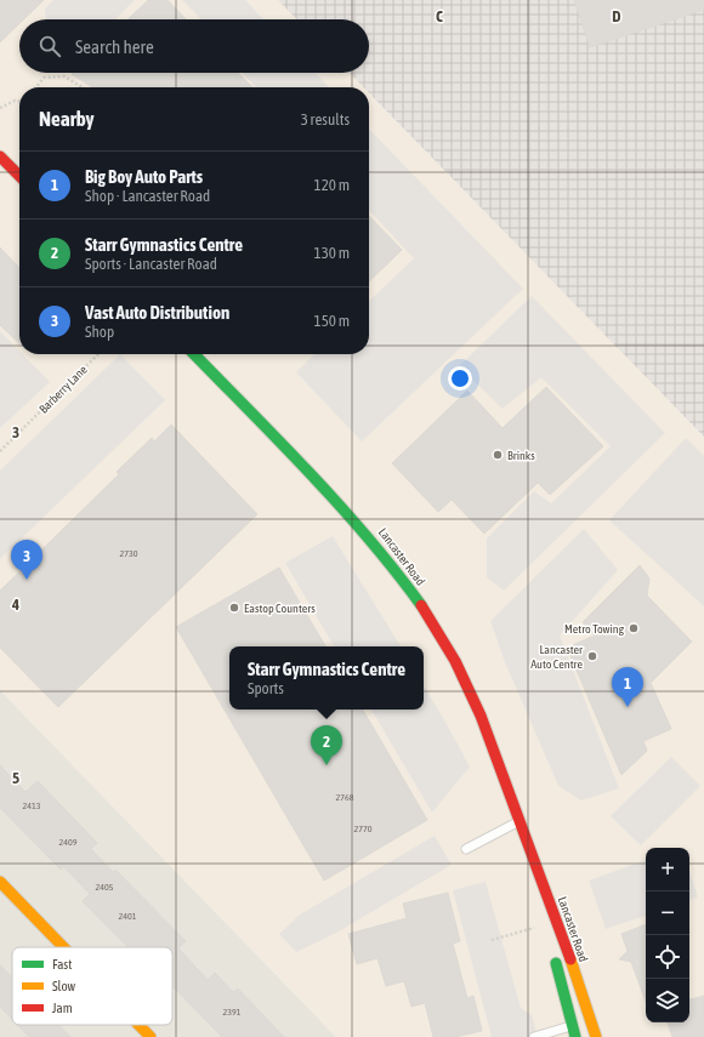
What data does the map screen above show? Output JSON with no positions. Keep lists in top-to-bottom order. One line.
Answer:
{"streets":{"street":["Lancaster Road"],"path":["Barberry Lane"]},"places":["Brinks","Eastop Counters","Metro Towing","Lancaster Auto Centre"],"house_numbers":["2730","2768","2413","2770","2409","2405","2401","2391"],"legend":["Fast","Slow","Jam"],"page":{"search":"Search here","heading":["Nearby","3 results"],"list":[{"mark":"1","name":"Big Boy Auto Parts","note":"Shop · Lancaster Road","value":"120 m"},{"mark":"2","name":"Starr Gymnastics Centre","note":"Sports · Lancaster Road","value":"130 m"},{"mark":"3","name":"Vast Auto Distribution","note":"Shop","value":"150 m"}],"pins":["3","1","2"],"popup":["Starr Gymnastics Centre","Sports"],"map_buttons":["+","−"]},"grid":{"columns":["C","D"],"rows":["3","4","5"]}}
